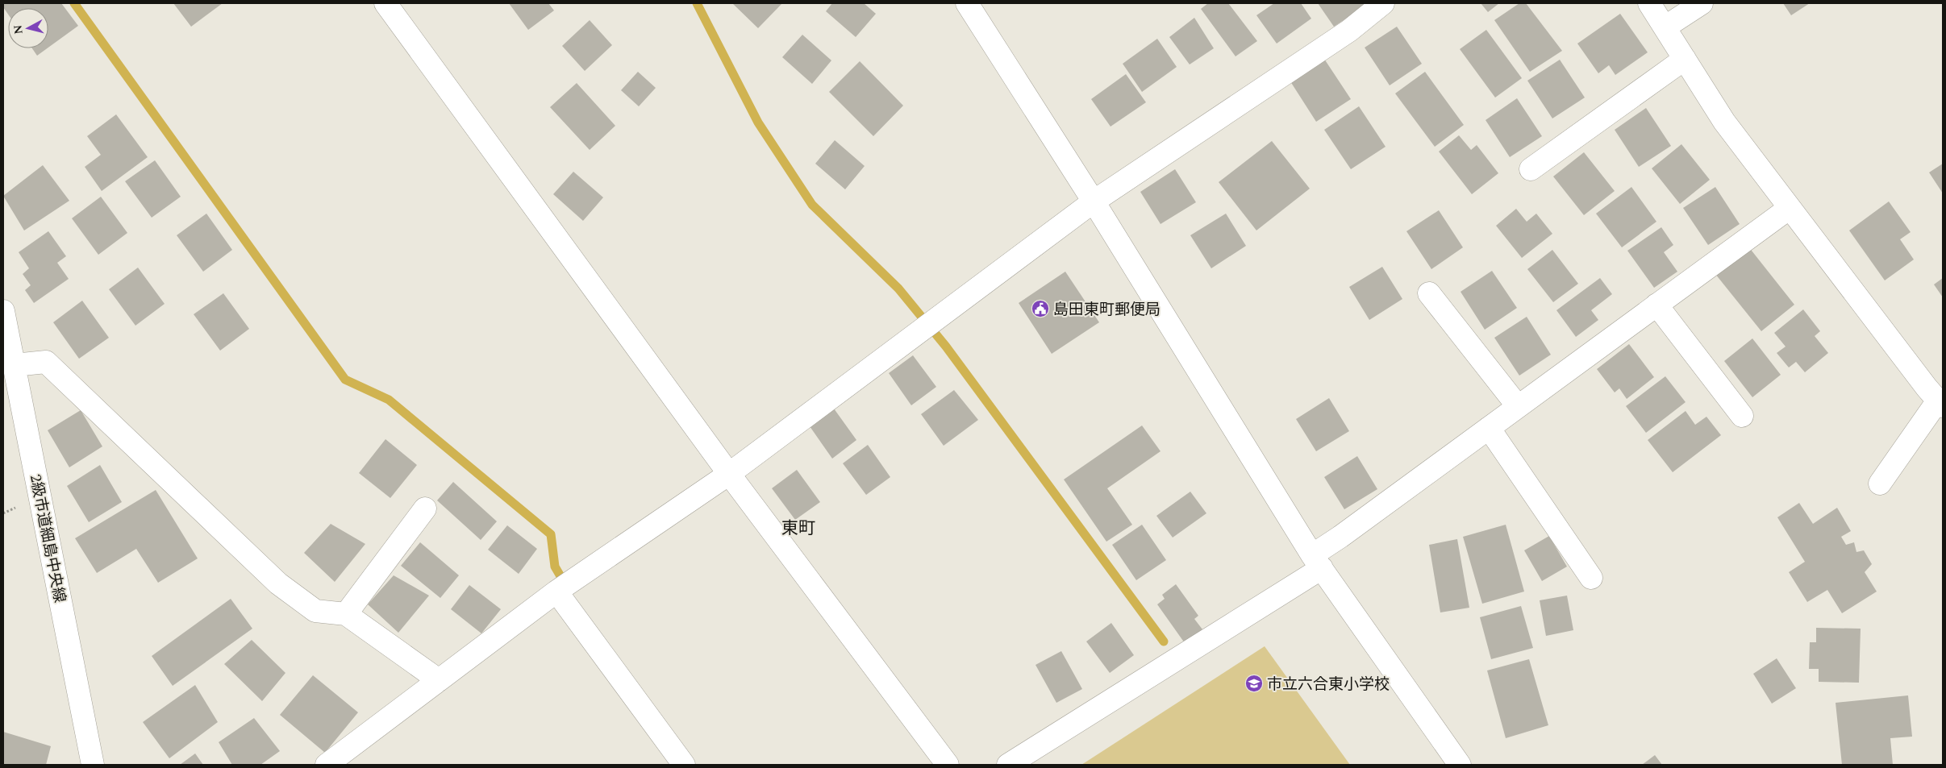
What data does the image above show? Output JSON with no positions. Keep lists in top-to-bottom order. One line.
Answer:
{"streets":{"street":["2級市道細島中央線"]},"districts":["東町"],"places":{"public building":["島田東町郵便局"],"school or university":["市立六合東小学校"]},"north":"left"}
